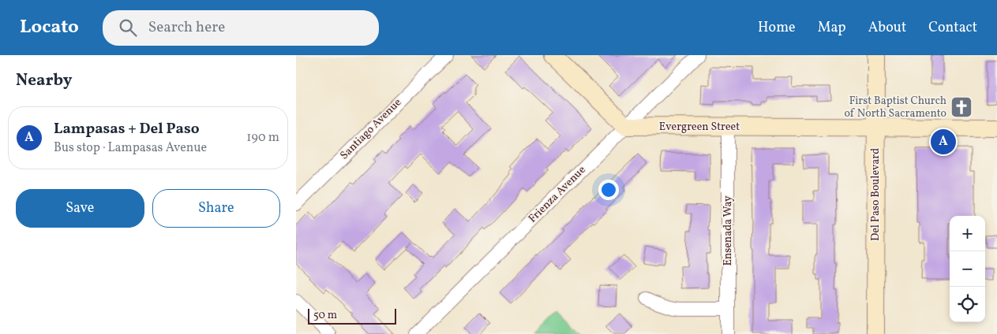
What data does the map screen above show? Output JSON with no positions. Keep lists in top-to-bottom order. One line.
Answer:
{"streets":{"main road":["Evergreen Street","Del Paso Boulevard"],"street":["Santiago Avenue","Frienza Avenue","Ensenada Way"]},"crossings":[["Evergreen Street","Frienza Avenue"],["Evergreen Street","Del Paso Boulevard"],["Evergreen Street","Ensenada Way"]],"places":{"church":["First Baptist Church of North Sacramento"]},"scale_bar":"50 m","page":{"header":"Locato","search":"Search here","nav":["Home","Map","About","Contact"],"heading":"Nearby","list":[{"mark":"A","name":"Lampasas + Del Paso","note":"Bus stop · Lampasas Avenue","value":"190 m"}],"pins":"A","buttons":["Save","Share"],"map_buttons":["+","−"],"scale":"50 m"}}
